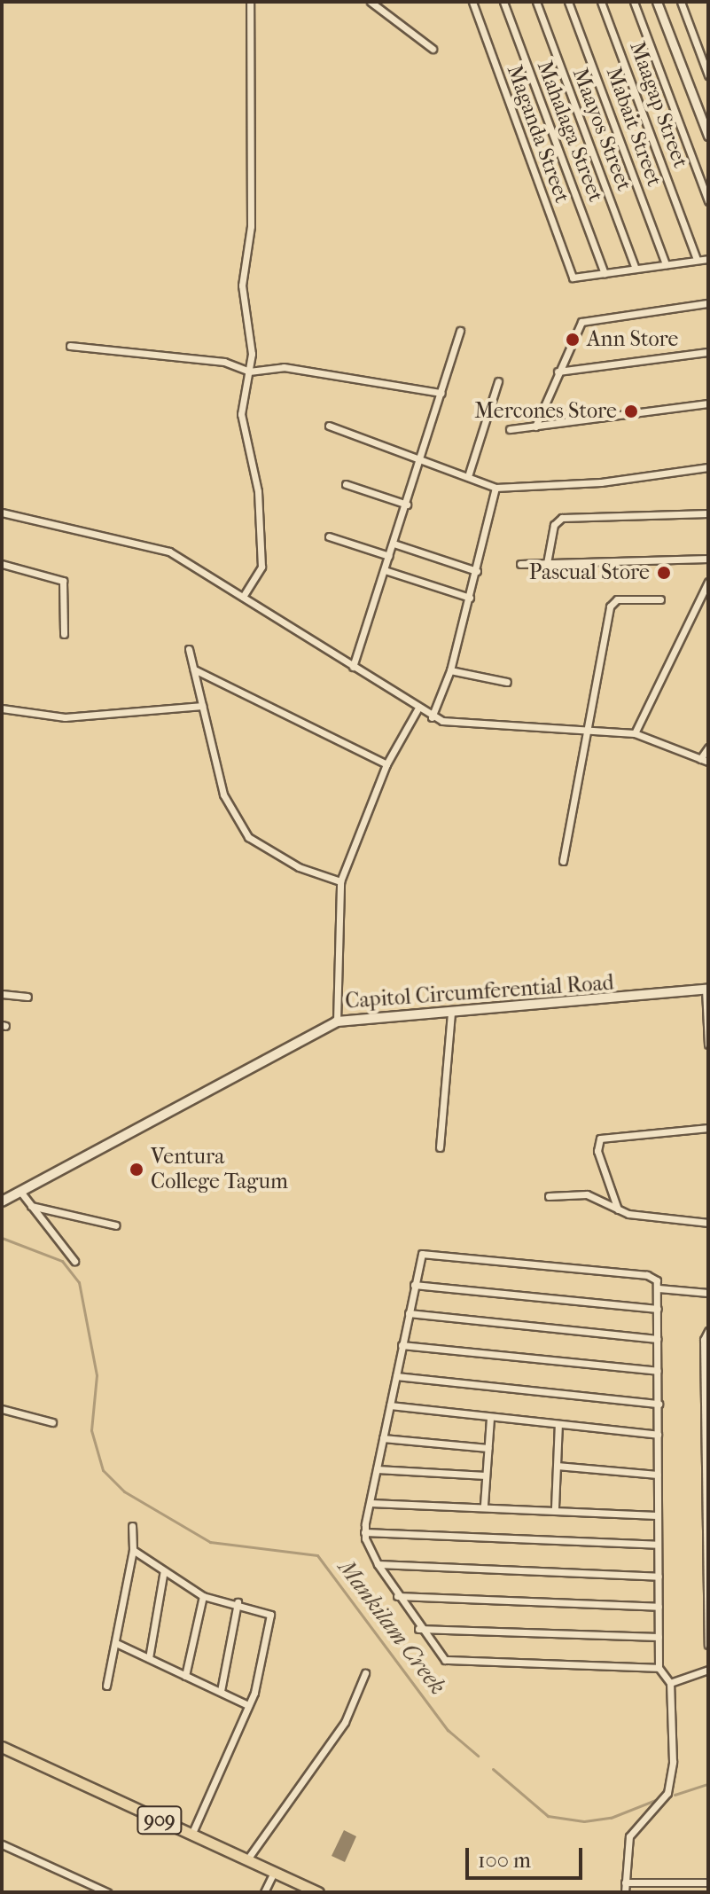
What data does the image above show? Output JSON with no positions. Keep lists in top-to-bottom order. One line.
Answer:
{"streets":{"highway":["909"],"main road":["Capitol Circumferential Road"],"street":["Maagap Street","Mabait Street","Maayos Street","Mahalaga Street","Maganda Street"]},"crossings":[["Mahalaga Street","Maganda Street"]],"water":["Mankilam Creek"],"places":["Ann Store","Mercones Store","Pascual Store","Ventura College Tagum"],"scale_bar":"100 m"}
